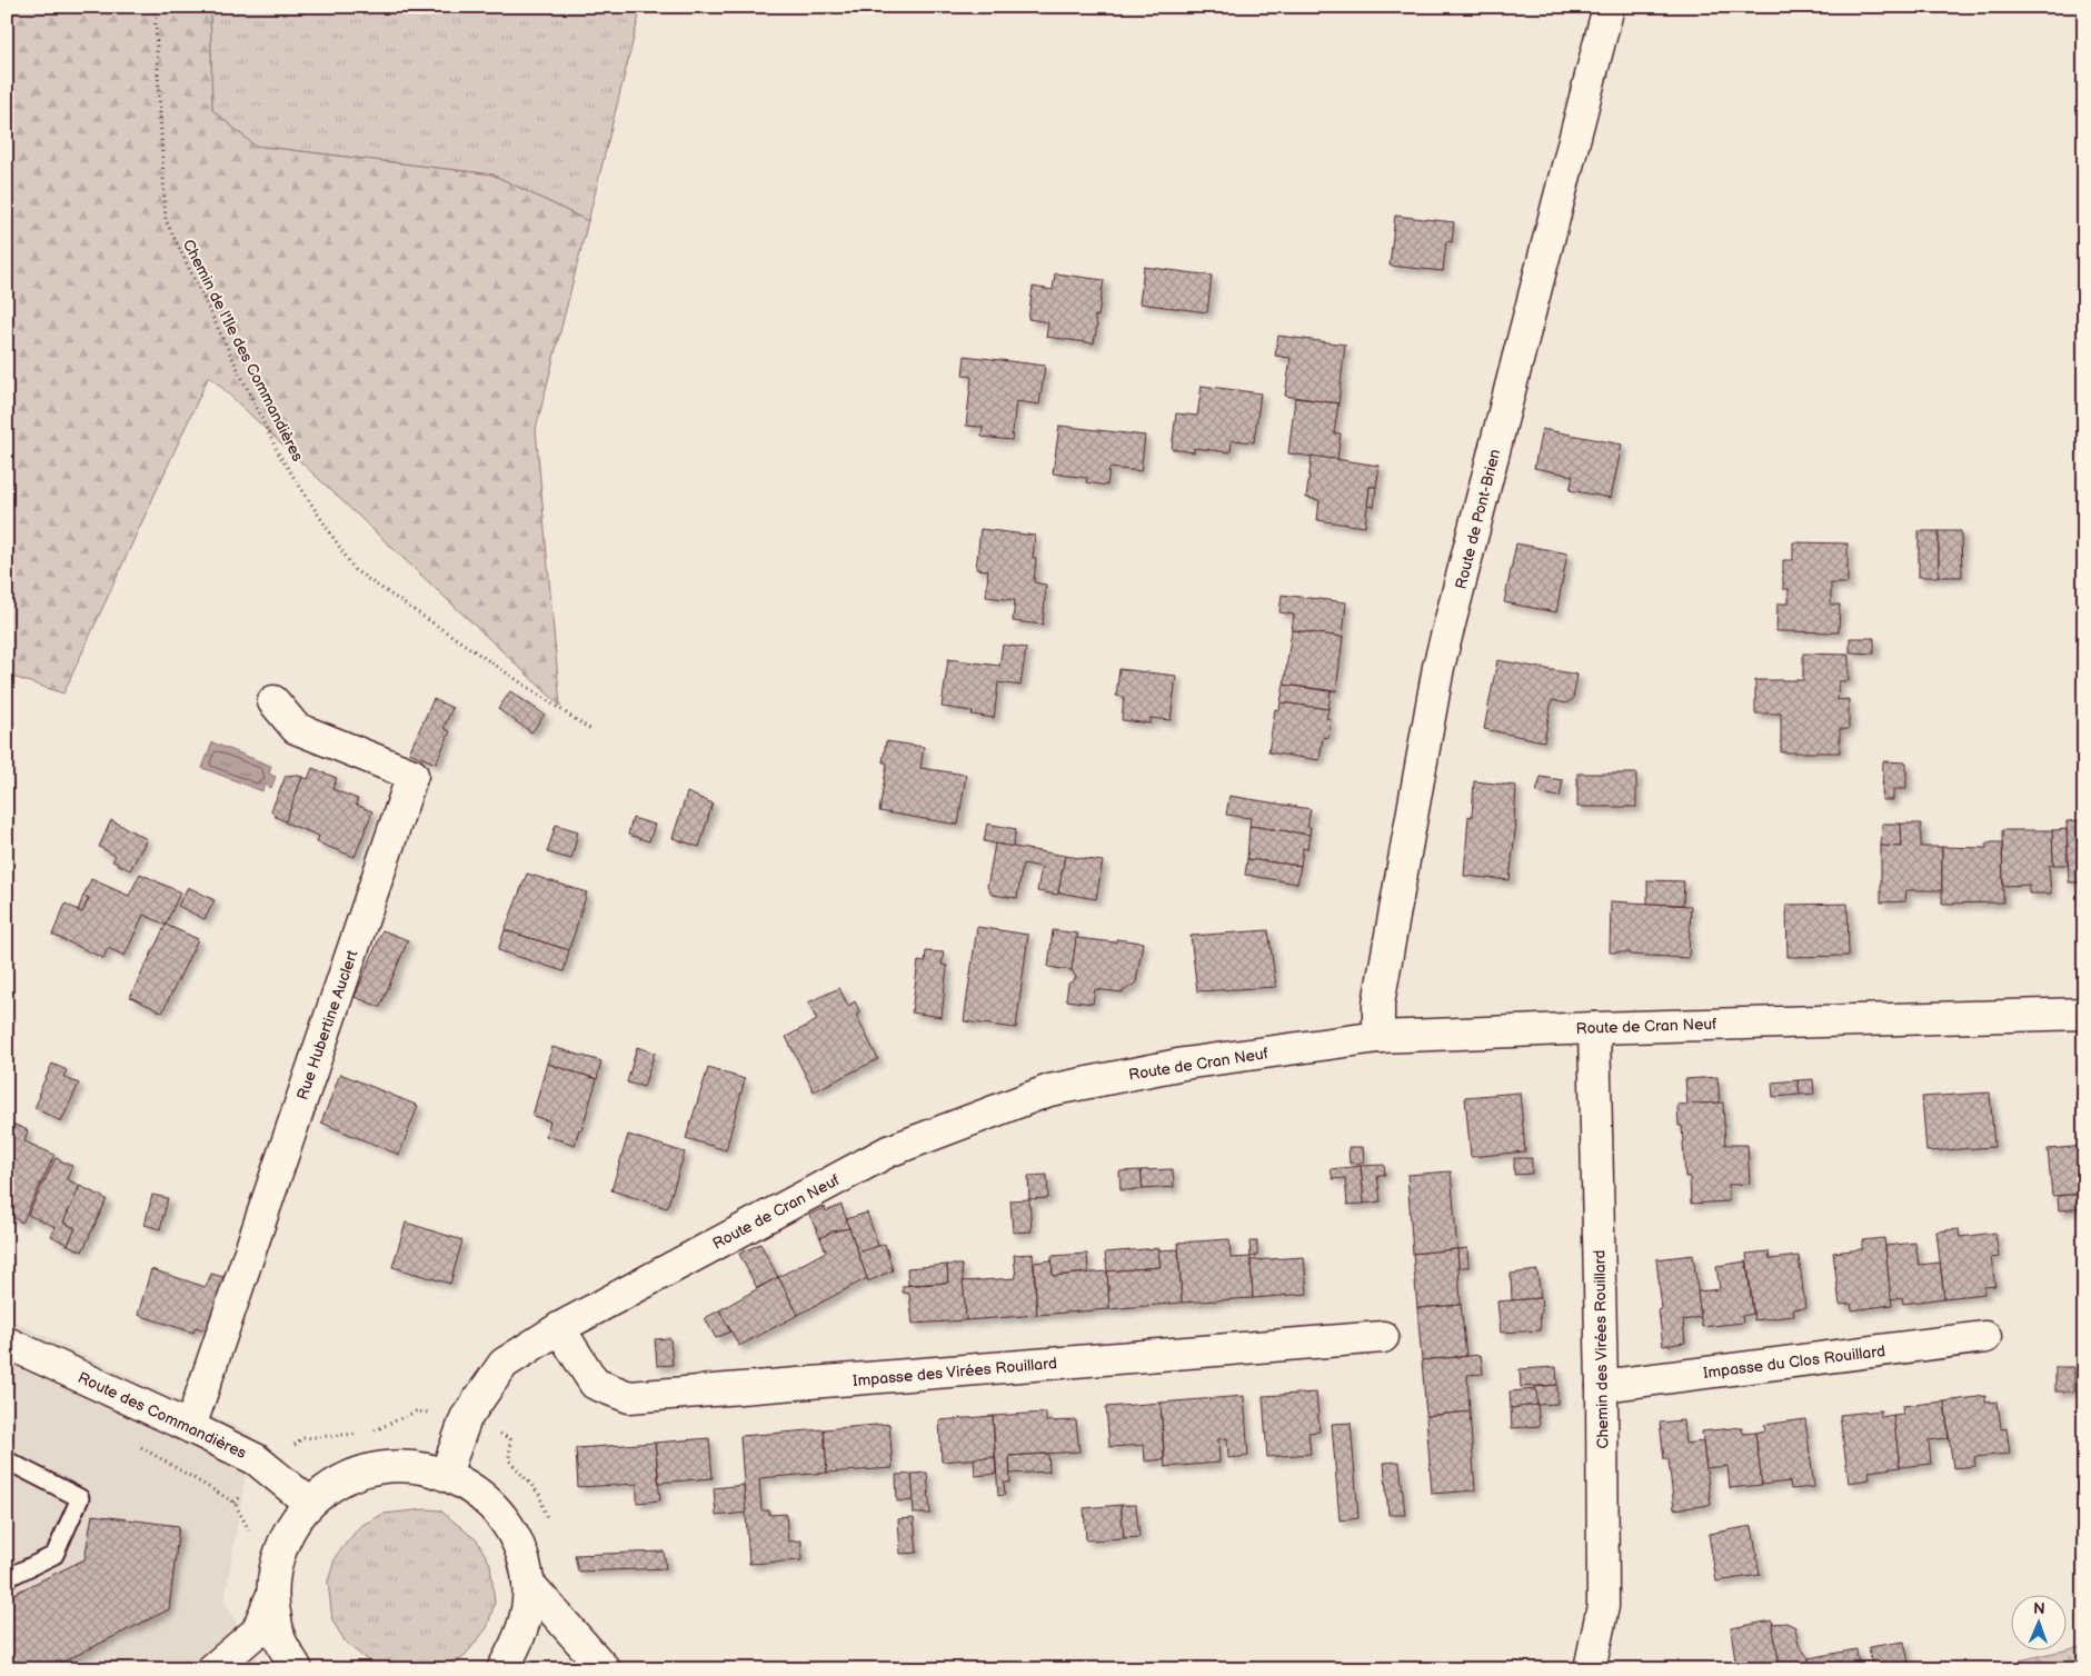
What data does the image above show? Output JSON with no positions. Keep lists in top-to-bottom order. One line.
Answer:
{"streets":{"street":["Route de Pont-Brien","Rue Hubertine Auclert","Route de Cran Neuf","Chemin des Virées Rouillard","Impasse du Clos Rouillard","Impasse des Virées Rouillard","Route des Commandières"],"path":["Chemin de l'Ile des Commandières"]},"crossings":[["Route de Pont-Brien","Route de Cran Neuf"],["Rue Hubertine Auclert","Route des Commandières"],["Route de Cran Neuf","Chemin des Virées Rouillard"],["Route de Cran Neuf","Impasse des Virées Rouillard"],["Chemin des Virées Rouillard","Impasse du Clos Rouillard"]],"north":"top"}
